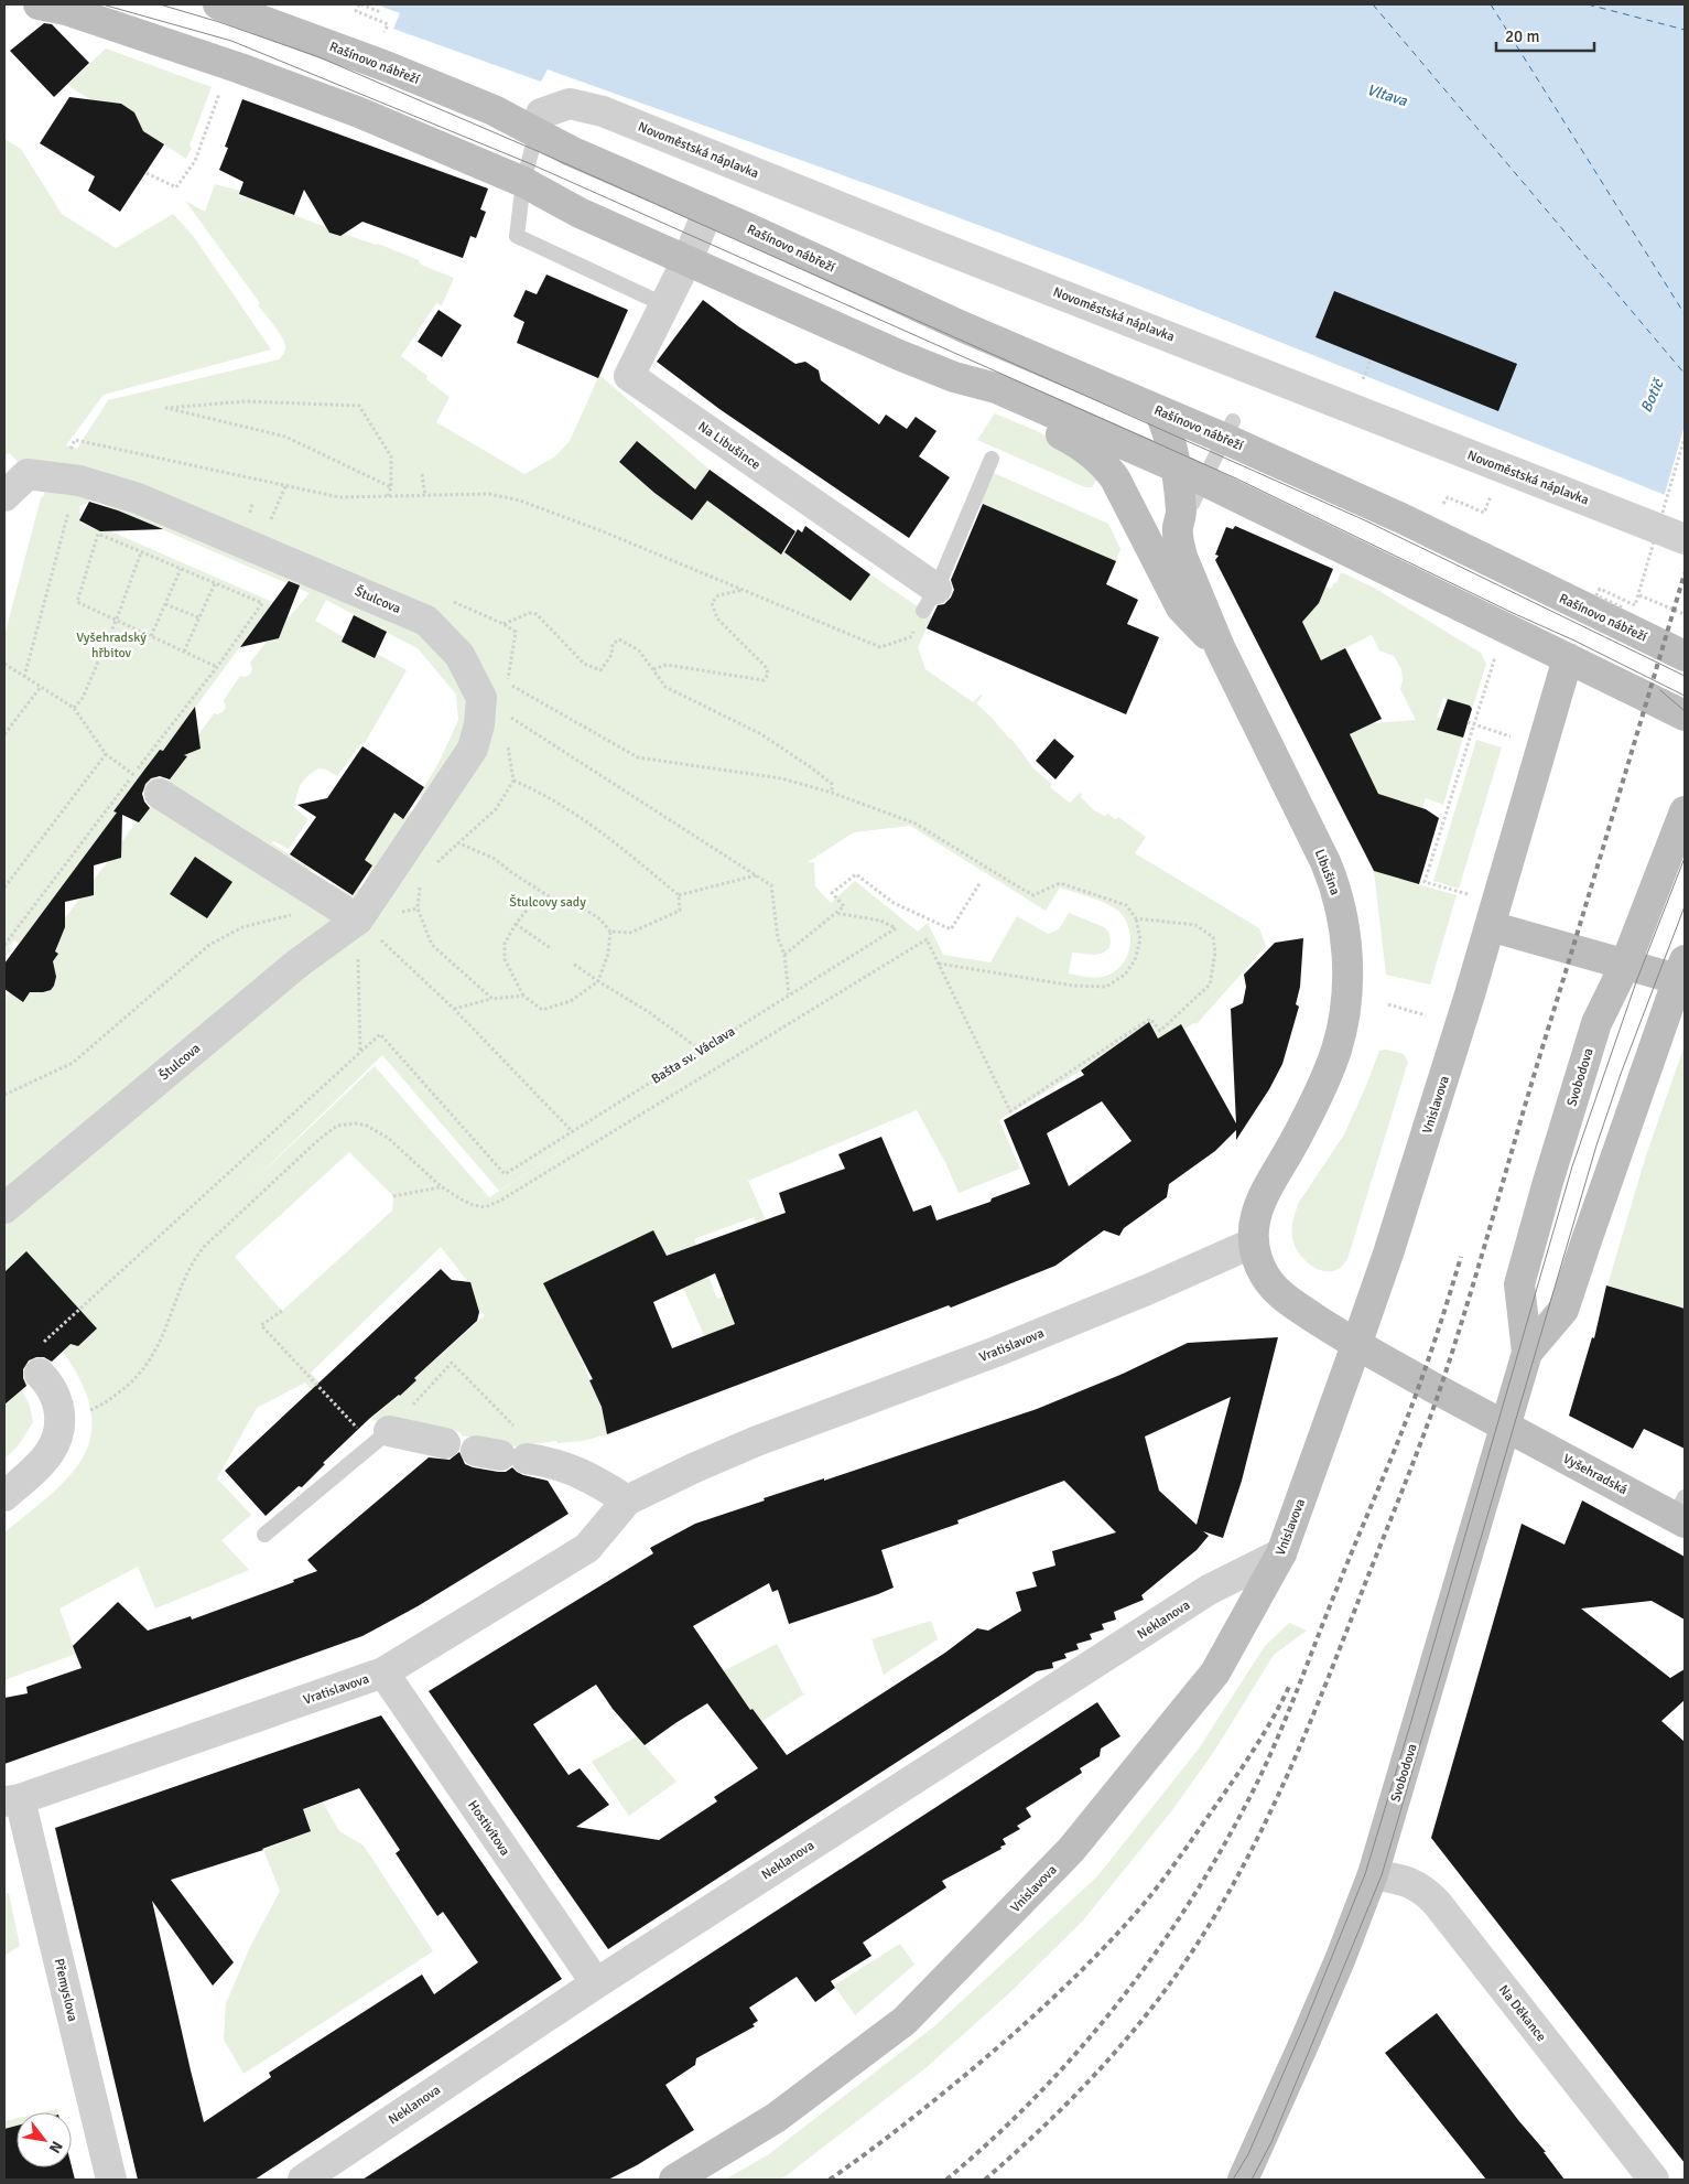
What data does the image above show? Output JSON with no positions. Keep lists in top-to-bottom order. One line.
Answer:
{"streets":{"main road":["Rašínovo nábřeží","Libušina","Svobodova","Vnislavova","Vyšehradská"],"street":["Novoměstská náplavka","Na Libušince","Štulcova","Vratislavova","Neklanova","Hostivítova","Přemyslova","Na Děkance"],"path":["Bašta sv. Václava"]},"crossings":[["Rašínovo nábřeží","Novoměstská náplavka"],["Rašínovo nábřeží","Libušina"],["Libušina","Vratislavova"],["Svobodova","Vyšehradská"],["Svobodova","Na Děkance"],["Vnislavova","Vyšehradská"],["Vnislavova","Neklanova"],["Vratislavova","Hostivítova"],["Vratislavova","Přemyslova"],["Neklanova","Hostivítova"]],"water":["Vltava","Botič"],"parks":["Vyšehradský hřbitov","Štulcovy sady"],"scale_bar":"20 m","north":"bottom right"}
